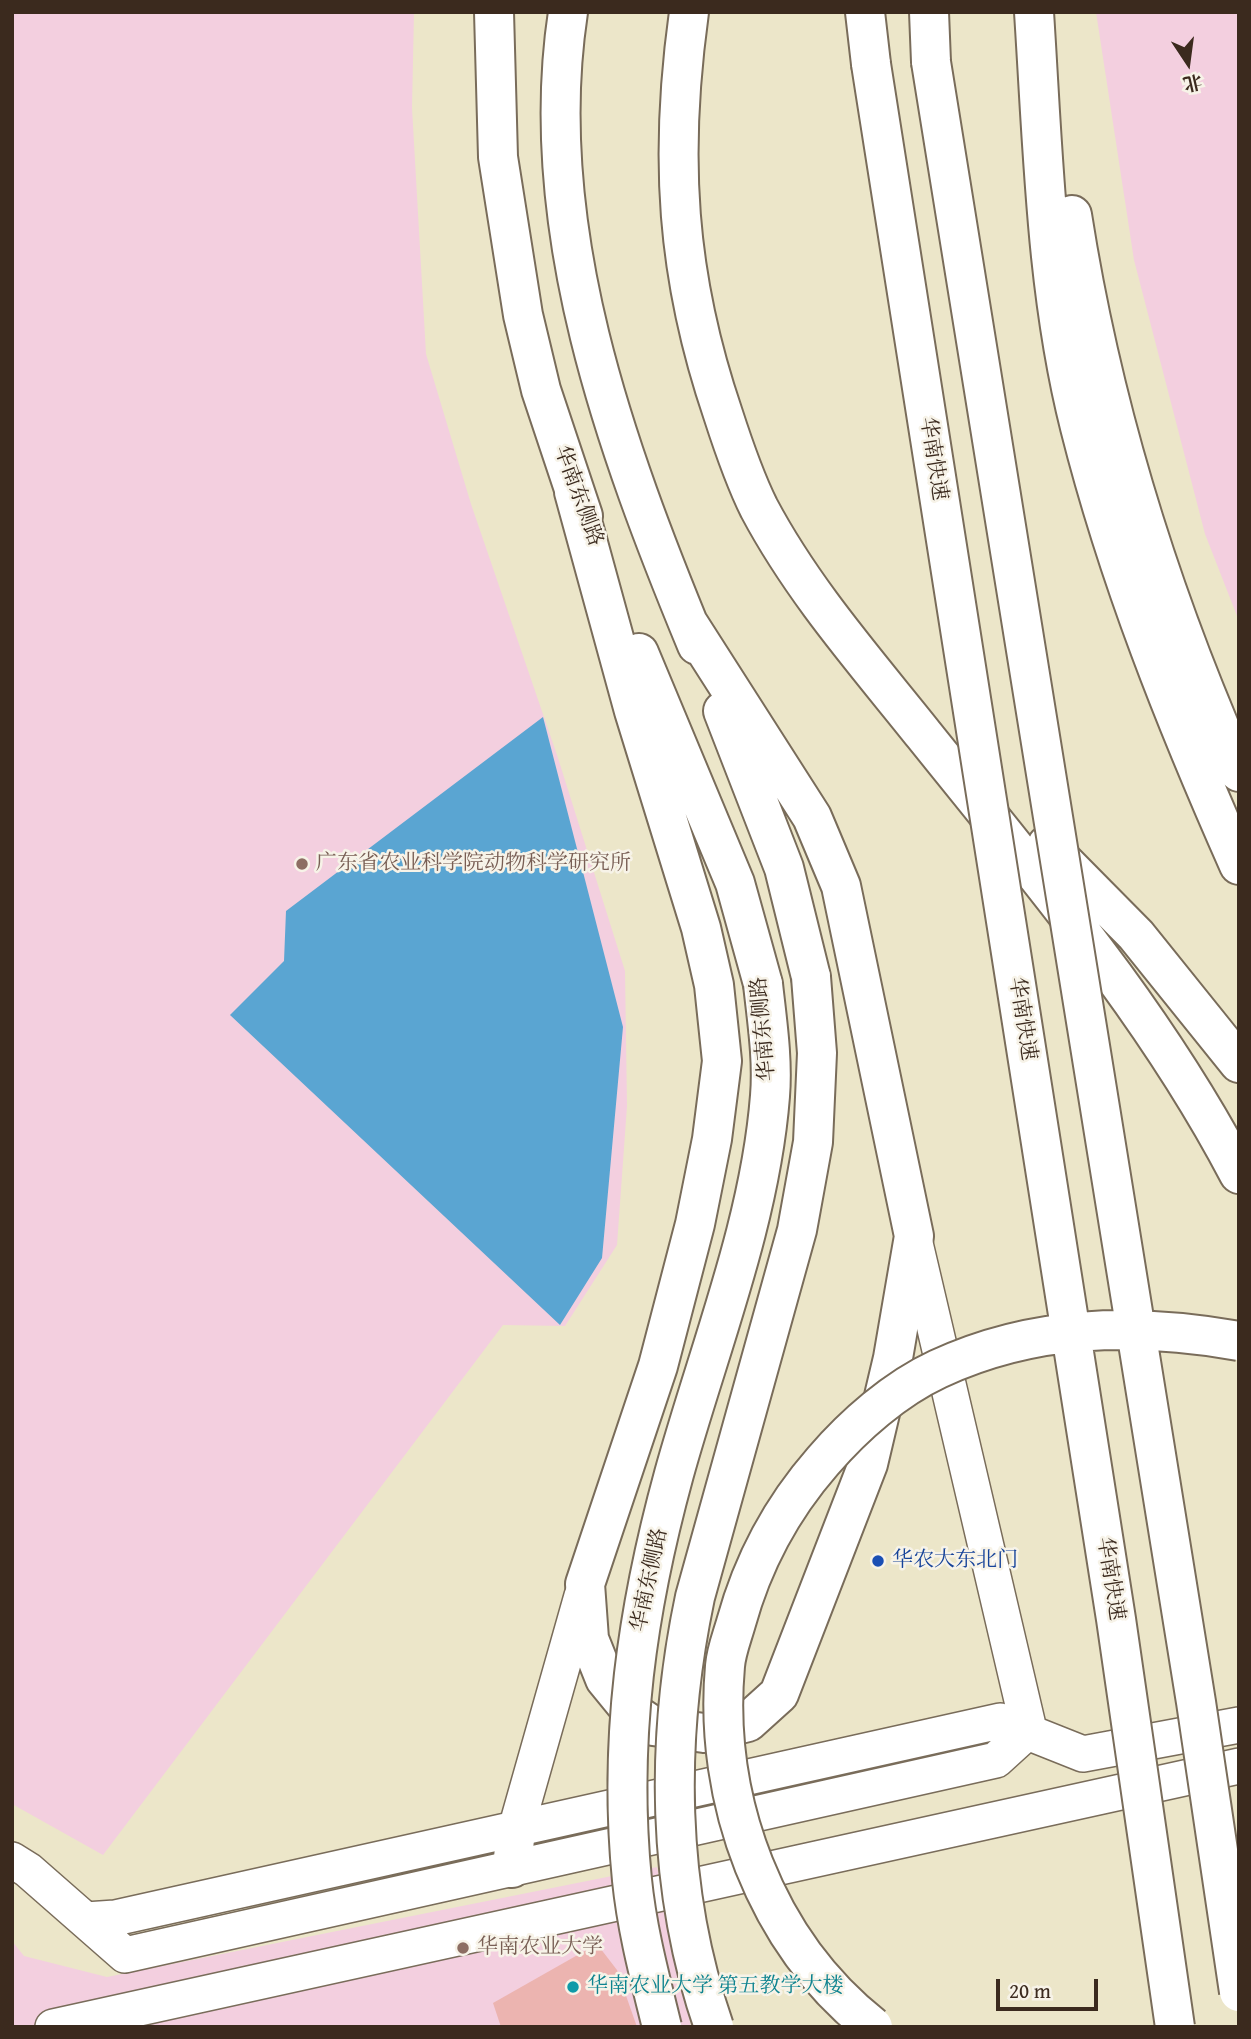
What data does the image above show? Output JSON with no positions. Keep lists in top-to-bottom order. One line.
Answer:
{"streets":{"main road":["华南快速","华南东侧路"]},"places":["广东省农业科学院动物科学研究所","华农大东北门","华南农业大学","华南农业大学 第五教学大楼"],"scale_bar":"20 m","north":"bottom"}
